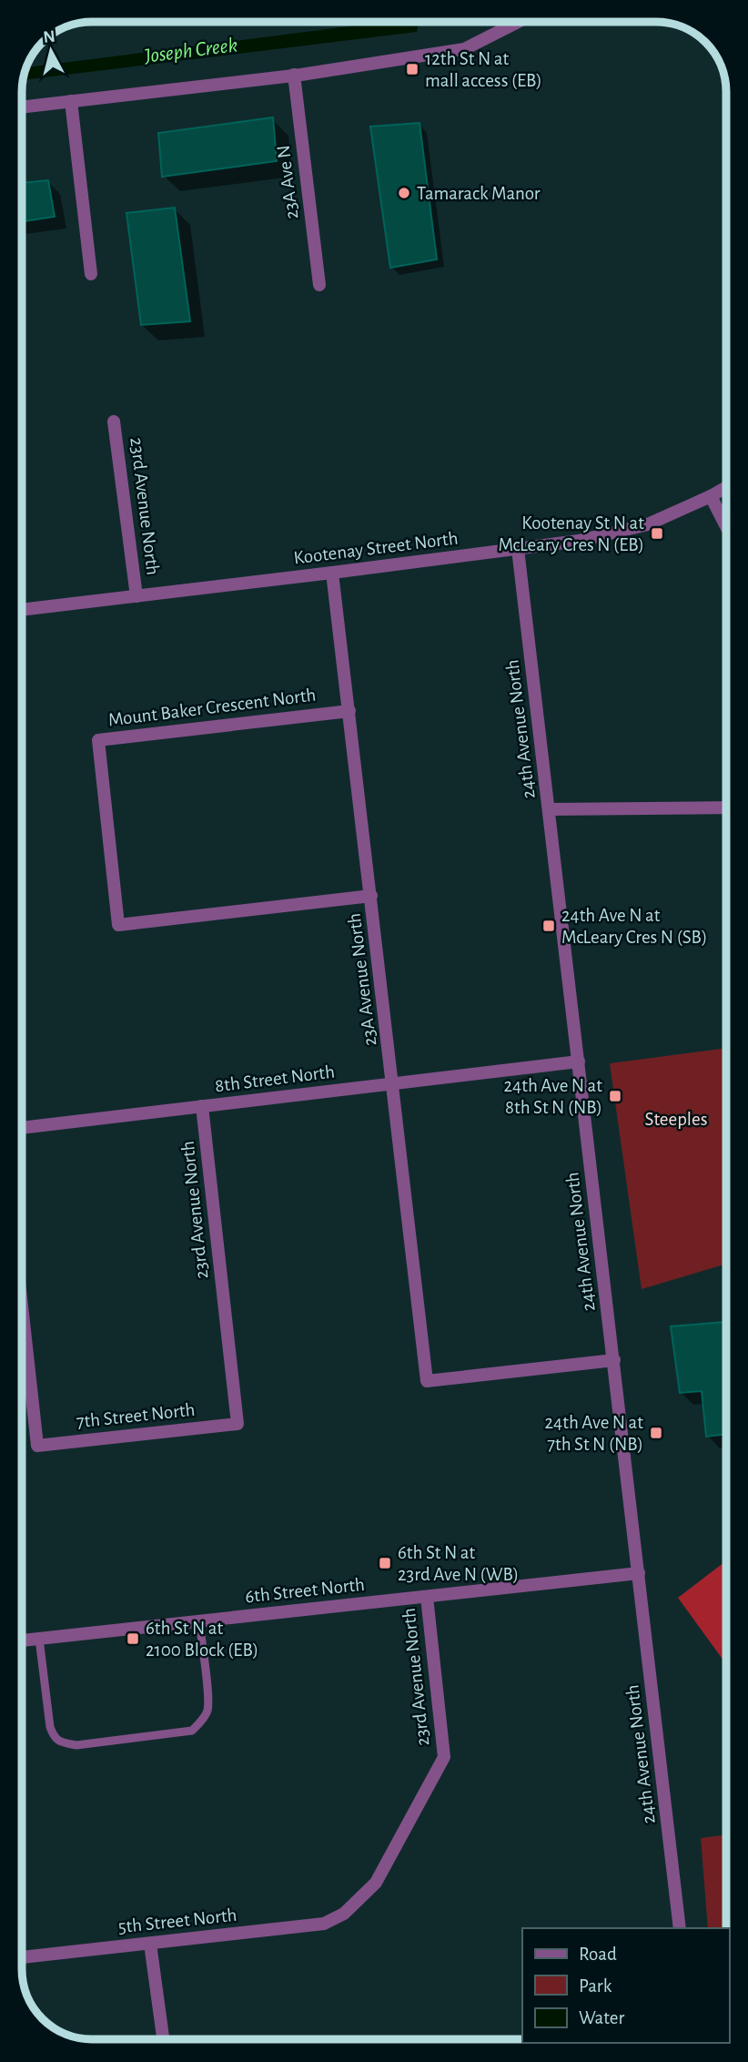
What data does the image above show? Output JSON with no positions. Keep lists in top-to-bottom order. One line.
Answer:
{"streets":{"street":["23A Ave N","23rd Avenue North","Kootenay Street North","Mount Baker Crescent North","24th Avenue North","23A Avenue North","8th Street North","7th Street North","6th Street North","5th Street North"]},"crossings":[["23rd Avenue North","Kootenay Street North"],["23rd Avenue North","8th Street North"],["23rd Avenue North","7th Street North"],["23rd Avenue North","6th Street North"],["23rd Avenue North","5th Street North"],["Kootenay Street North","24th Avenue North"],["Kootenay Street North","23A Avenue North"],["Mount Baker Crescent North","23A Avenue North"],["24th Avenue North","23A Avenue North"],["24th Avenue North","8th Street North"],["24th Avenue North","6th Street North"],["23A Avenue North","8th Street North"]],"water":["Joseph Creek"],"parks":["Steeples"],"places":{"transit":["12th St N at mall access (EB)","Kootenay St N at McLeary Cres N (EB)","24th Ave N at McLeary Cres N (SB)","24th Ave N at 8th St N (NB)","24th Ave N at 7th St N (NB)","6th St N at 23rd Ave N (WB)","6th St N at 2100 Block (EB)"],"other":["Tamarack Manor"]},"legend":["Road","Park","Water"],"north":"top"}
